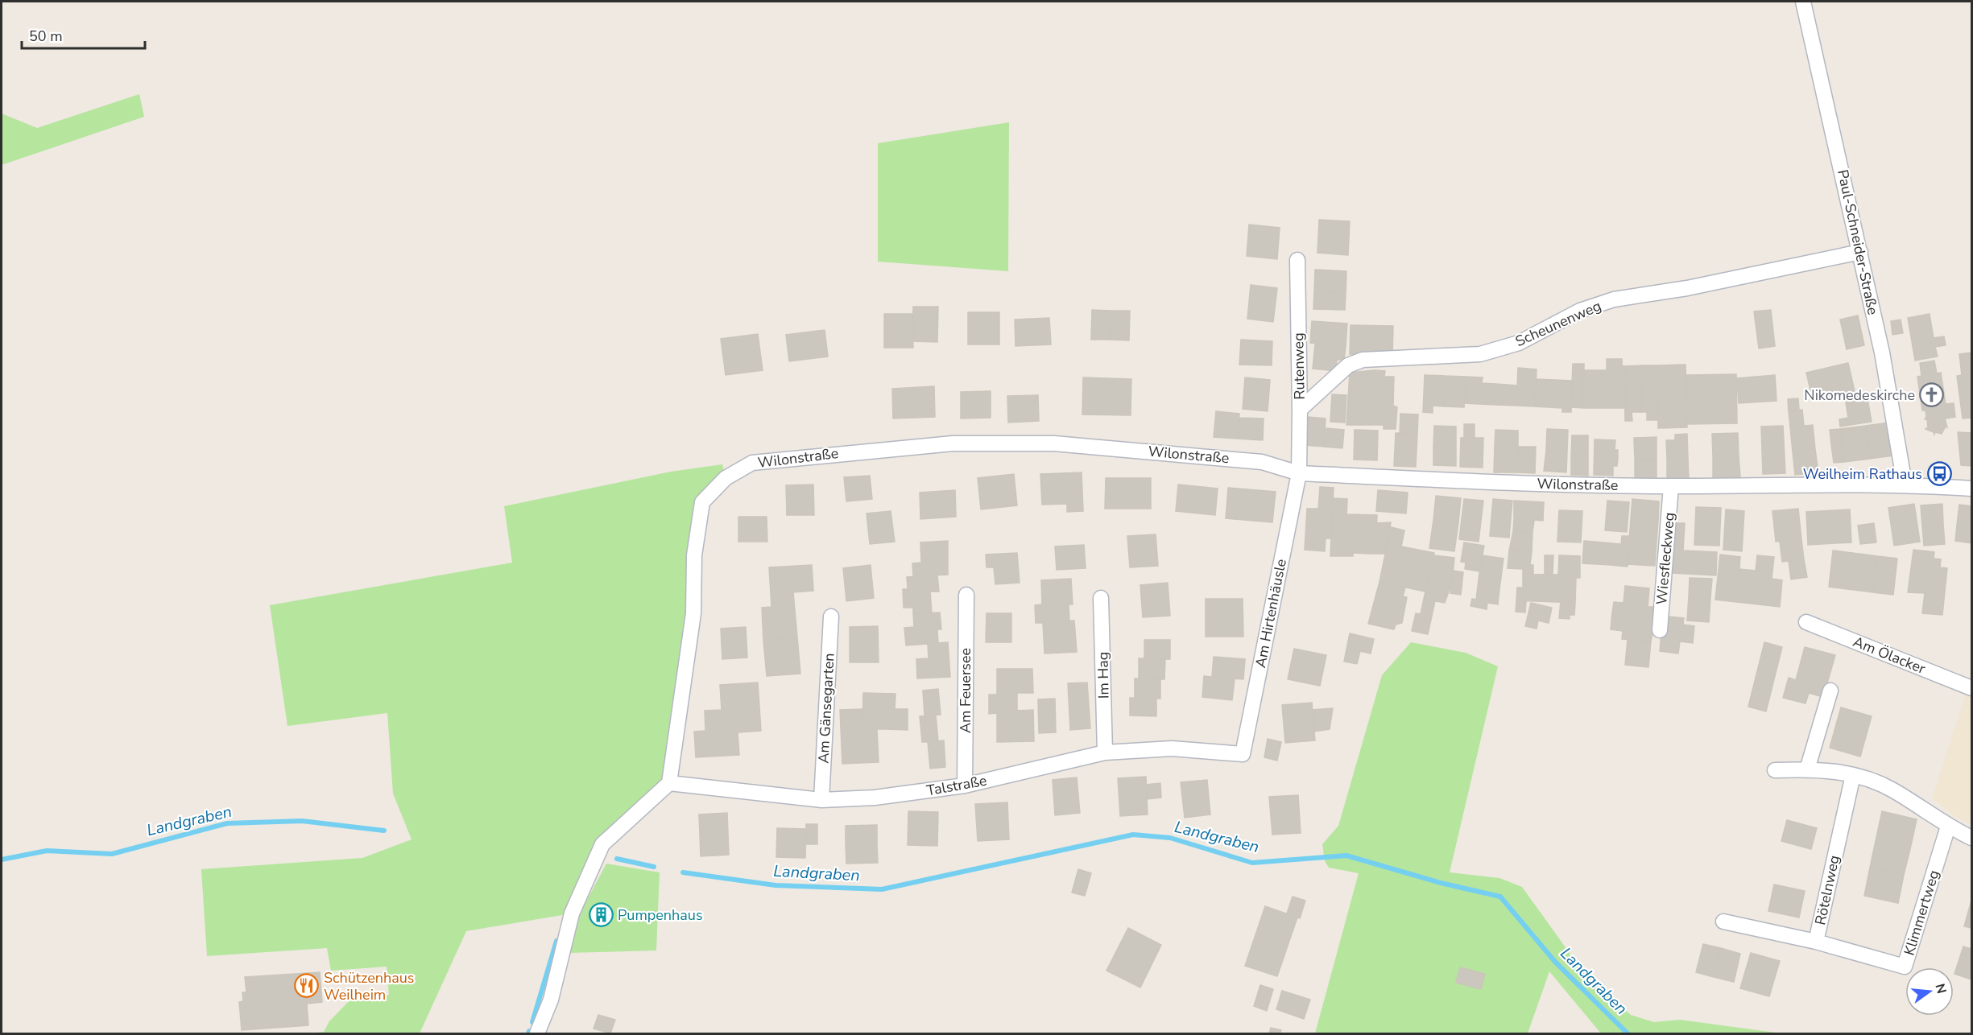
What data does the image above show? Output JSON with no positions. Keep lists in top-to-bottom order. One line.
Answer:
{"streets":{"street":["Paul-Schneider-Straße","Scheunenweg","Rutenweg","Wilonstraße","Wiesfleckweg","Am Hirtenhäusle","Am Ölacker","Im Hag","Am Feuersee","Am Gänsegarten","Talstraße","Rötelnweg","Klimmertweg"]},"crossings":[["Paul-Schneider-Straße","Scheunenweg"],["Paul-Schneider-Straße","Wilonstraße"],["Scheunenweg","Rutenweg"],["Rutenweg","Wilonstraße"],["Rutenweg","Am Hirtenhäusle"],["Wilonstraße","Wiesfleckweg"],["Wilonstraße","Am Hirtenhäusle"],["Wilonstraße","Talstraße"],["Am Hirtenhäusle","Talstraße"],["Im Hag","Talstraße"],["Am Feuersee","Talstraße"],["Am Gänsegarten","Talstraße"],["Rötelnweg","Klimmertweg"]],"water":["Landgraben"],"places":{"church":["Nikomedeskirche"],"bus stop":["Weilheim Rathaus"],"building":["Pumpenhaus"],"restaurant":["Schützenhaus Weilheim"]},"scale_bar":"50 m","north":"right"}
